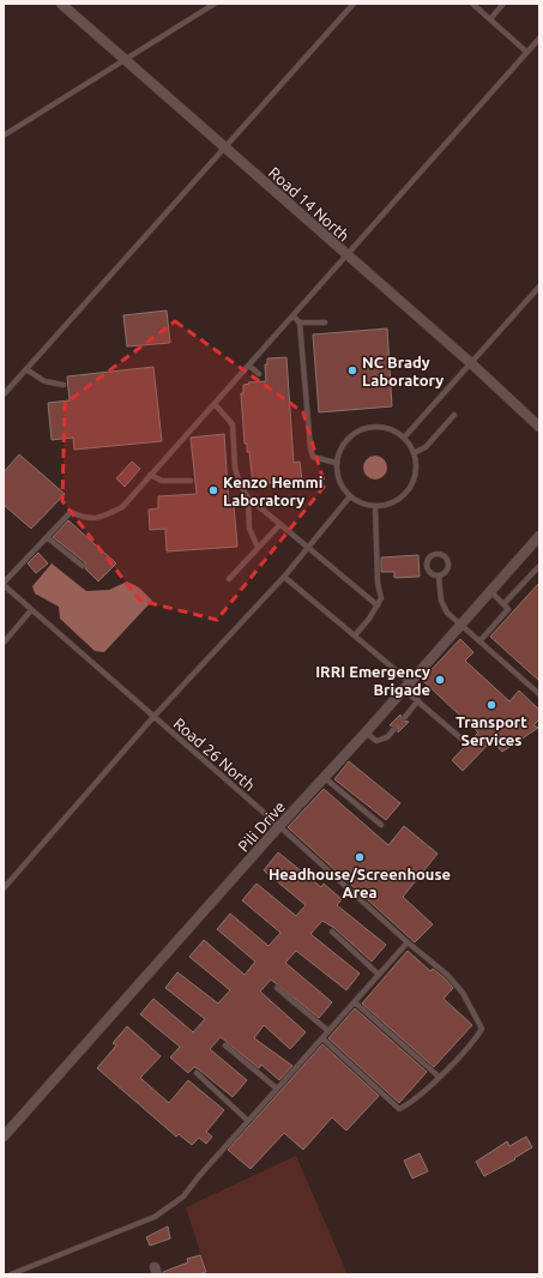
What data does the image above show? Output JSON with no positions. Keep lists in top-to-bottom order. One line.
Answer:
{"streets":{"street":["Road 14 North","Pili Drive"],"lane":["Road 26 North"]},"crossings":[["Road 26 North","Pili Drive"]],"places":["NC Brady Laboratory","Kenzo Hemmi Laboratory","IRRI Emergency Brigade","Transport Services","Headhouse/Screenhouse Area"]}
